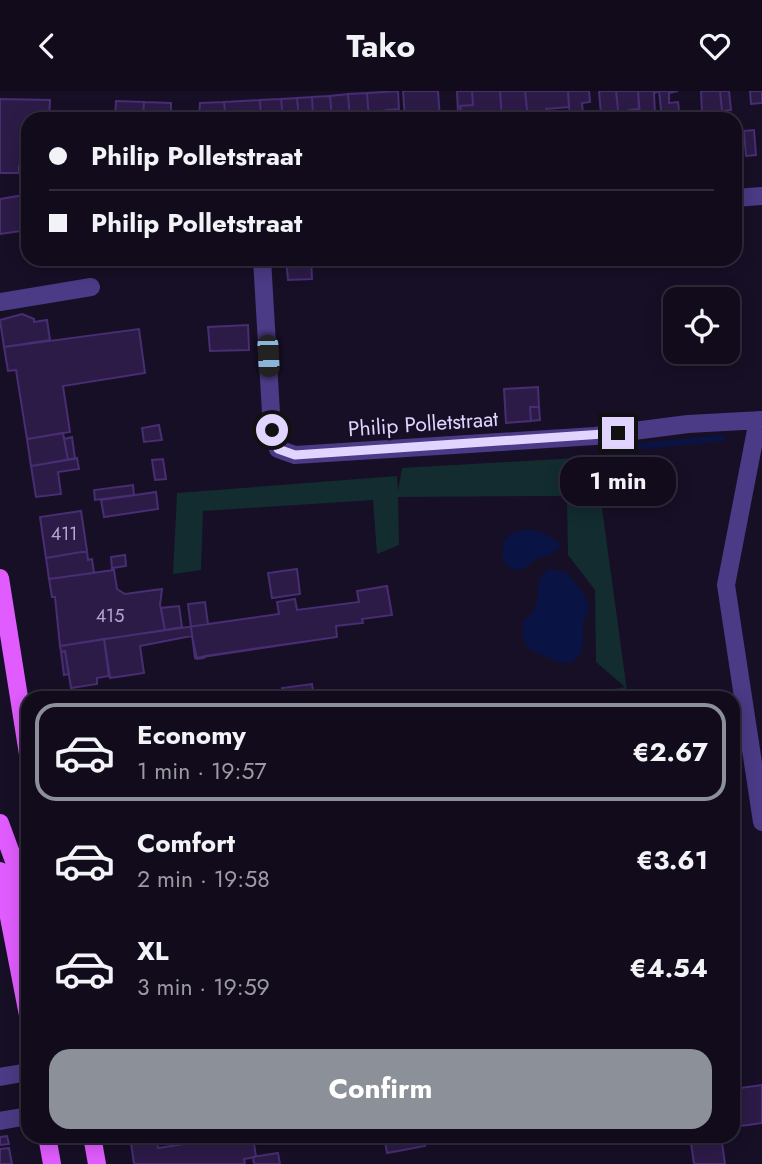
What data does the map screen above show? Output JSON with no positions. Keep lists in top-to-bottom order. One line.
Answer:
{"streets":{"street":["Philip Polletstraat"]},"house_numbers":["411","415"],"page":{"header":"Tako","banner":["Philip Polletstraat","Philip Polletstraat"],"bubble":"1 min","list":[{"name":"Economy","note":"1 min · 19:57","value":"€2.67"},{"name":"Comfort","note":"2 min · 19:58","value":"€3.61"},{"name":"XL","note":"3 min · 19:59","value":"€4.54"}],"buttons":"Confirm"}}
